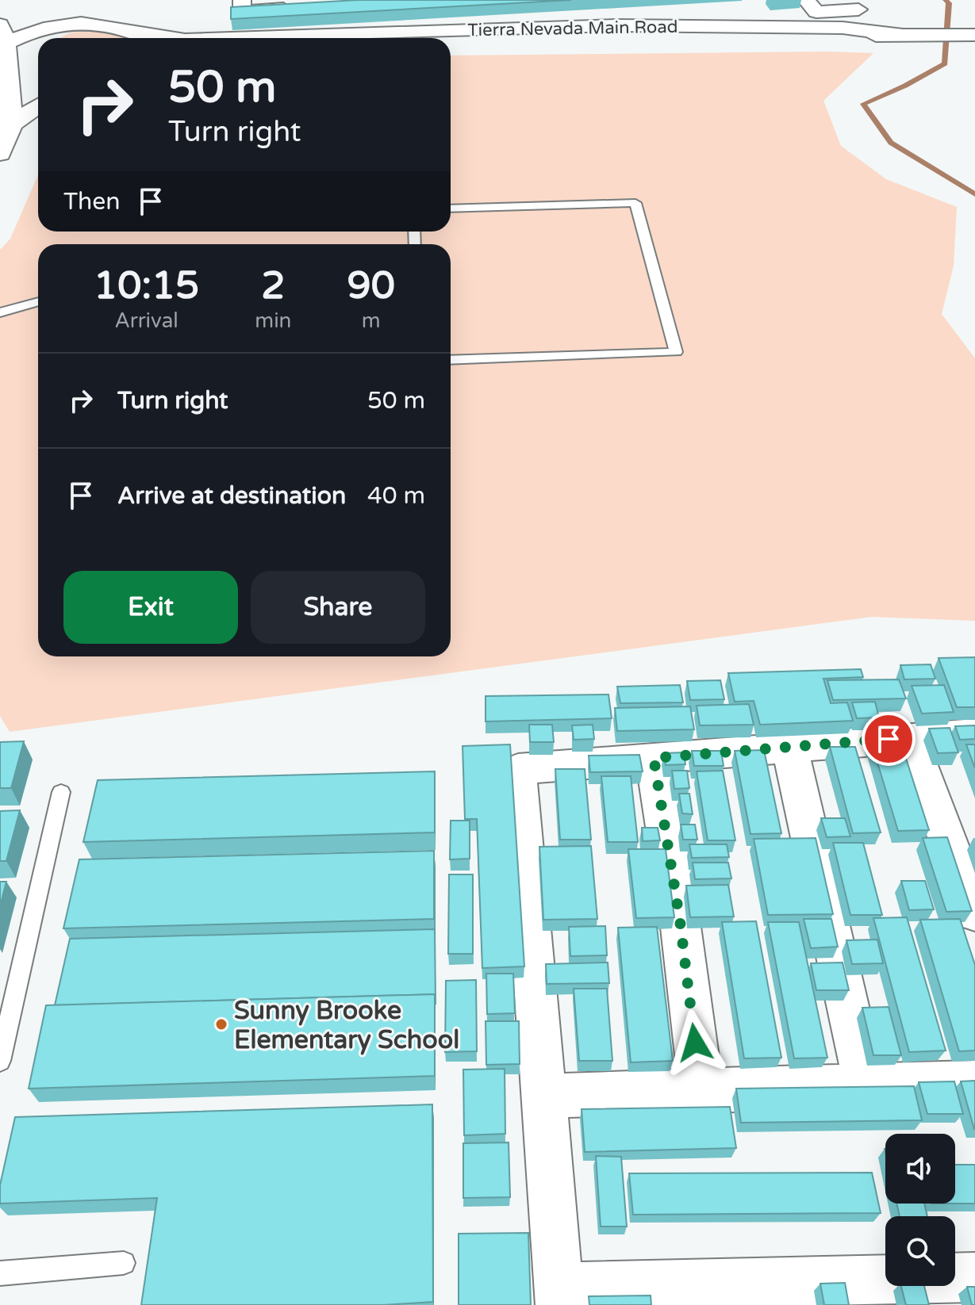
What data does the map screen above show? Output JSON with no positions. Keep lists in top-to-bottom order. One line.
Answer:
{"streets":{"street":["Tierra Nevada Main Road"]},"places":["Sunny Brooke Elementary School"],"page":{"turn":["50 m","Turn right"],"then":"Then","eta":["10:15","Arrival","2","min","90","m"],"list":[{"name":"Turn right","value":"50 m"},{"name":"Arrive at destination","value":"40 m"}],"buttons":["Exit","Share"]}}
